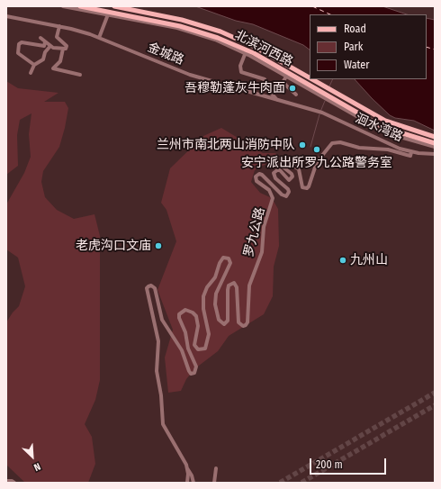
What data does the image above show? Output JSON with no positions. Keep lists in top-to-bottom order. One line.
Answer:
{"streets":{"main road":["北滨河西路"],"street":["金城路","洄水湾路","罗九公路"]},"crossings":[["金城路","洄水湾路"],["洄水湾路","罗九公路"]],"places":["吾穆勒蓬灰牛肉面","兰州市南北两山消防中队","安宁派出所罗九公路警务室","老虎沟口文庙","九州山"],"legend":["Road","Park","Water"],"scale_bar":"200 m","north":"bottom right"}
